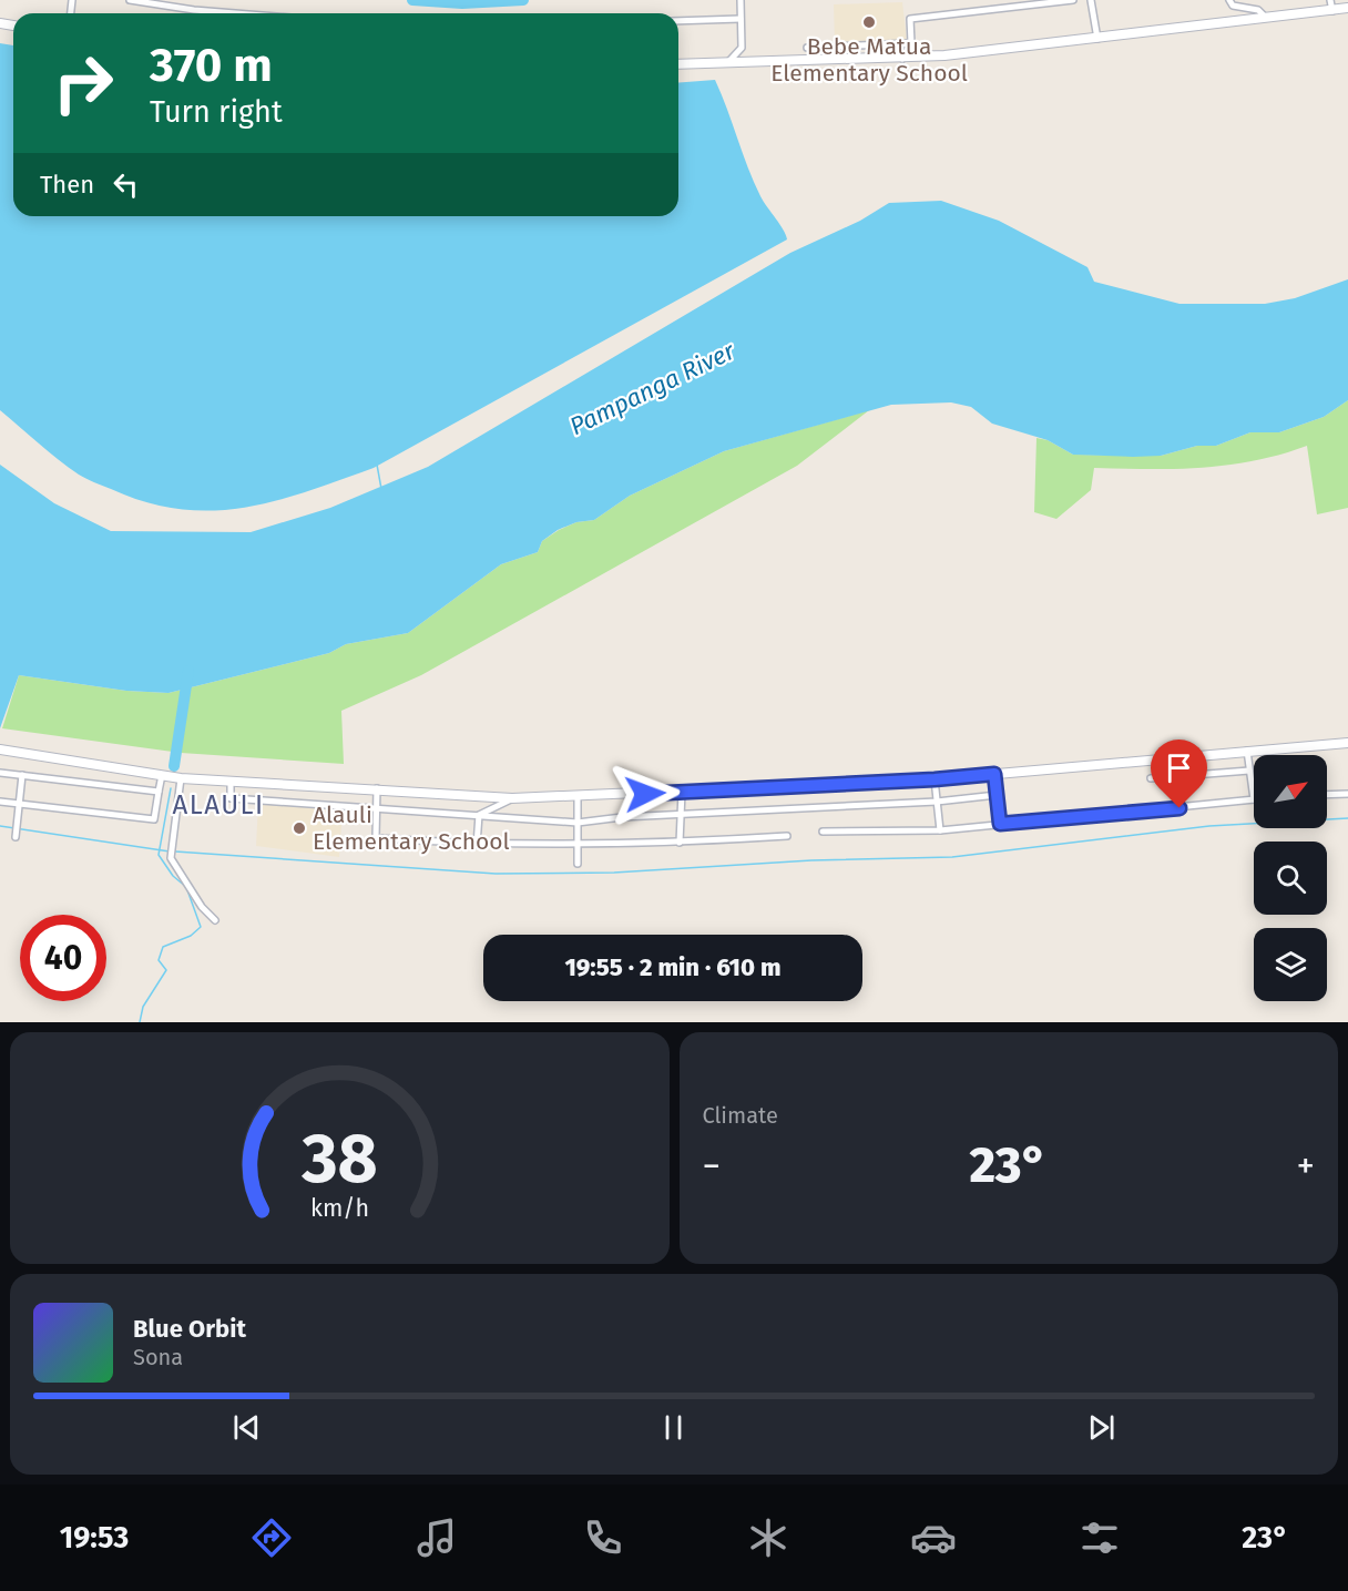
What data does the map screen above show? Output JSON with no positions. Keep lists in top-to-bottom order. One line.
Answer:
{"districts":["ALAULI"],"water":["Pampanga River"],"places":["Bebe Matua Elementary School","Alauli Elementary School"],"north":"top right","page":{"turn":["370 m","Turn right"],"then":"Then","limit":"40","trip":"19:55 · 2 min · 610 m","tile":"Climate","heat":["−","23°","+"],"song":["Blue Orbit","Sona"],"tabs":["19:53","23°"],"gauge":["38","km/h"]}}
